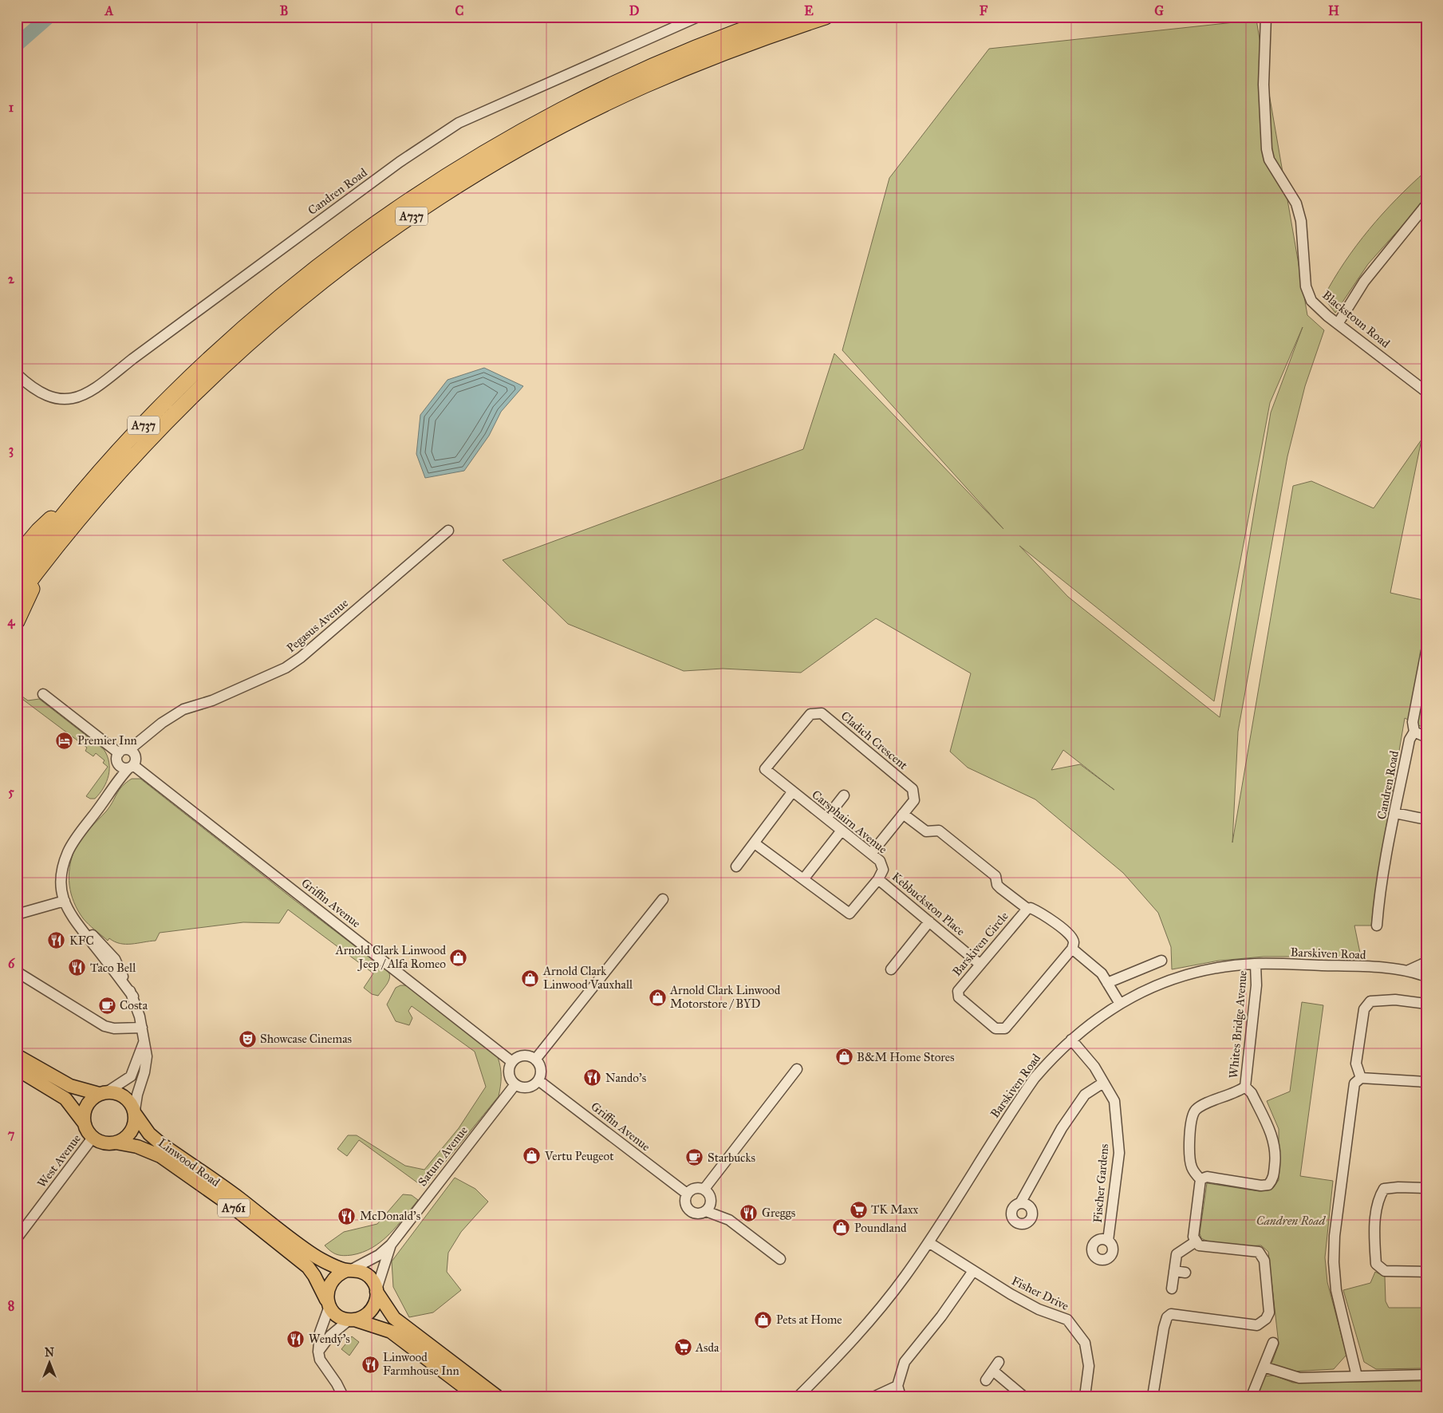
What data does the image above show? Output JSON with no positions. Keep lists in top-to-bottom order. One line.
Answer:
{"streets":{"highway":["A737"],"main road":["Linwood Road","A761"],"street":["Candren Road","Blackstoun Road","Pegasus Avenue","Cladich Crescent","Carsphairn Avenue","Griffin Avenue","Kebbuckston Place","Barskiven Circle","Barskiven Road","Whites Bridge Avenue","Saturn Avenue","West Avenue","Fischer Gardens","Fisher Drive"]},"crossings":[["Cladich Crescent","Carsphairn Avenue"],["Carsphairn Avenue","Kebbuckston Place"],["Griffin Avenue","Saturn Avenue"],["Kebbuckston Place","Barskiven Circle"],["Barskiven Road","Whites Bridge Avenue"],["Barskiven Road","Fischer Gardens"],["Barskiven Road","Fisher Drive"],["Saturn Avenue","Linwood Road"],["West Avenue","Linwood Road"]],"parks":["Candren Road"],"places":{"hotel":["Premier Inn"],"restaurant":["KFC","Taco Bell","Nando's","Greggs","McDonald's","Wendy's","Linwood Farmhouse Inn"],"shop":["Arnold Clark Linwood Jeep / Alfa Romeo","Arnold Clark Linwood Vauxhall","Arnold Clark Linwood Motorstore / BYD","B&M Home Stores","Vertu Peugeot","Poundland","Pets at Home"],"cafe":["Costa","Starbucks"],"theatre":["Showcase Cinemas"],"supermarket":["TK Maxx","Asda"]},"north":"top","grid":{"columns":["A","B","C","D","E","F","G","H"],"rows":["1","2","3","4","5","6","7","8"]}}
